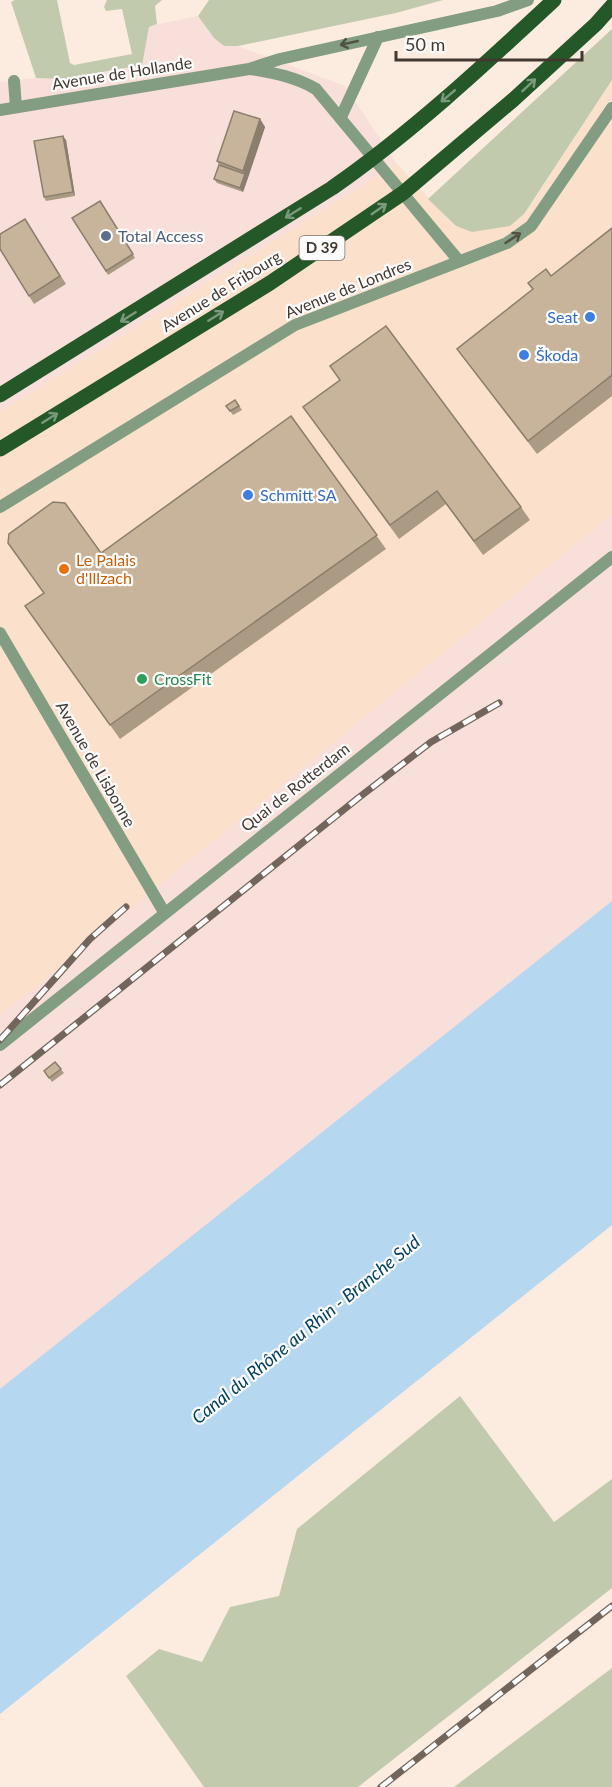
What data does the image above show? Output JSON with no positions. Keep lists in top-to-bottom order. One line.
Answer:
{"streets":{"main road":["D 39","Avenue de Fribourg"],"street":["Avenue de Hollande","Avenue de Londres","Avenue de Lisbonne","Quai de Rotterdam"]},"crossings":[["Avenue de Hollande","Avenue de Londres"],["Avenue de Hollande","Avenue de Fribourg"],["Avenue de Lisbonne","Quai de Rotterdam"]],"water":["Canal du Rhône au Rhin - Branche Sud"],"places":["Total Access","Seat","Škoda","Schmitt SA","Le Palais d'Illzach","CrossFit"],"scale_bar":"50 m"}
